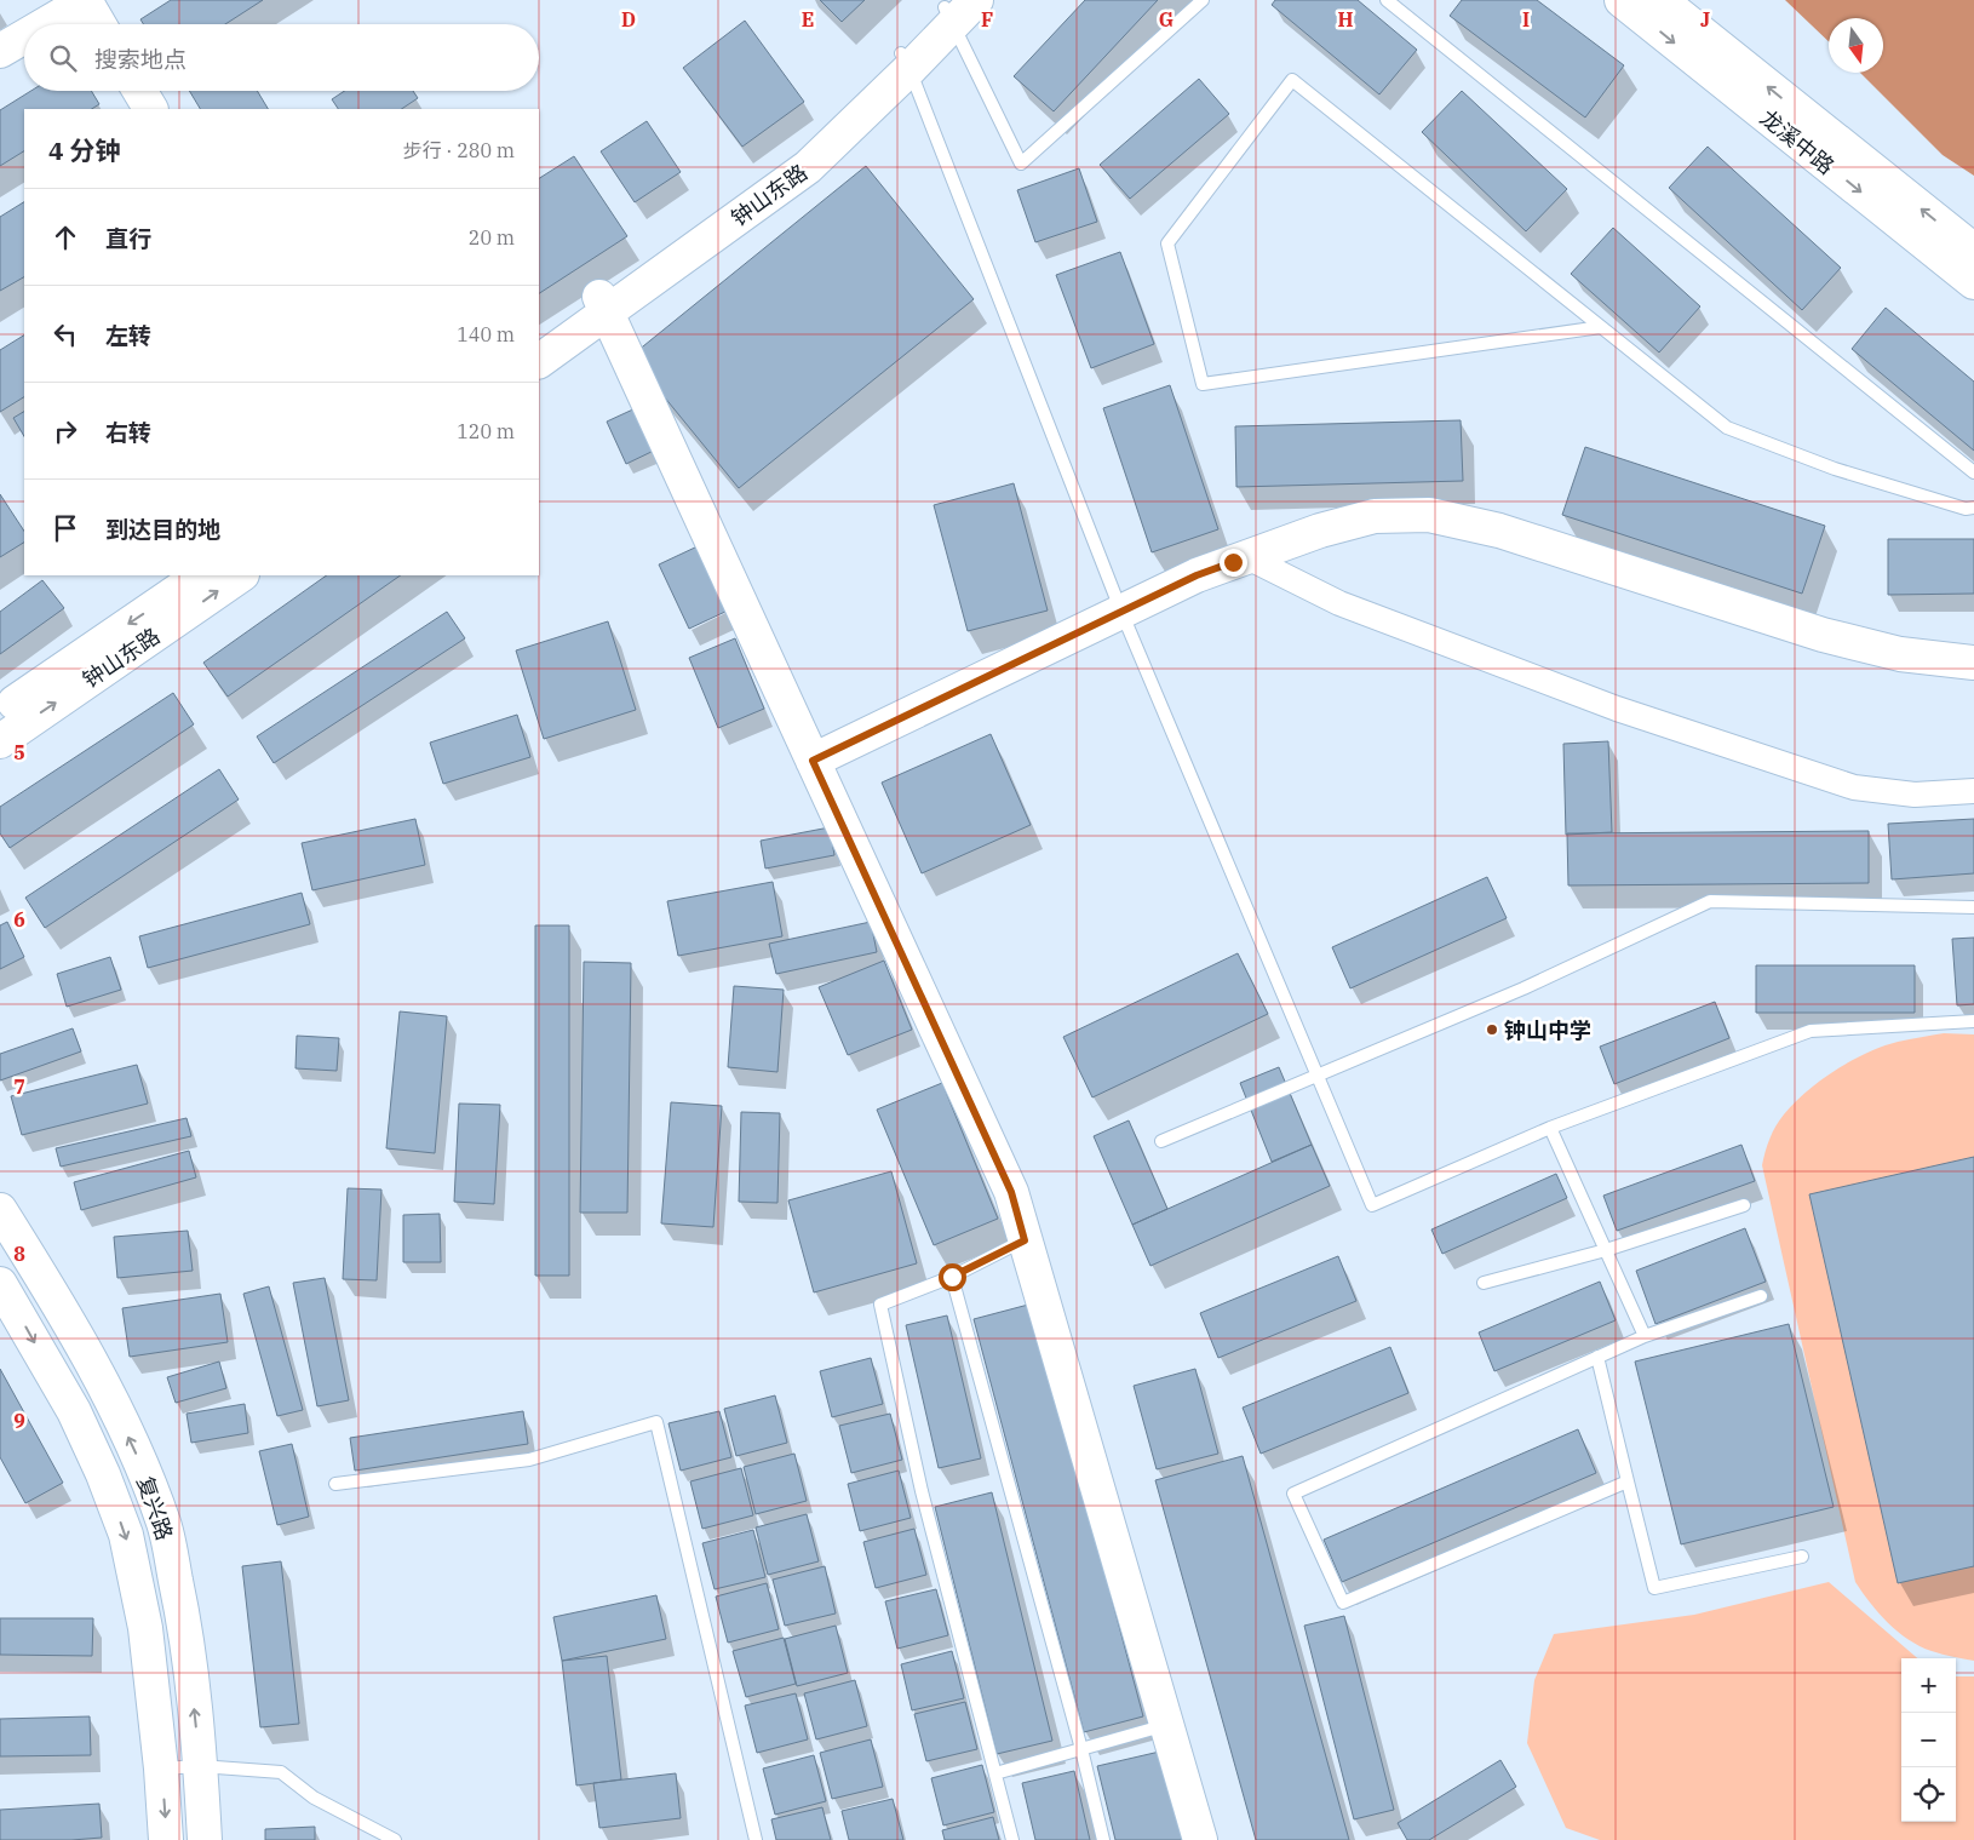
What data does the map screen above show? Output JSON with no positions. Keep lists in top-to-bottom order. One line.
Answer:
{"streets":{"main road":["龙溪中路","钟山东路","复兴路"]},"places":["钟山中学"],"north":"bottom","page":{"search":"搜索地点","heading":["4 分钟","步行 · 280 m"],"list":[["直行","20 m"],["左转","140 m"],["右转","120 m"],"到达目的地"],"map_buttons":["+","−"]},"grid":{"columns":["D","E","F","G","H","I","J"],"rows":["5","6","7","8","9"]}}
